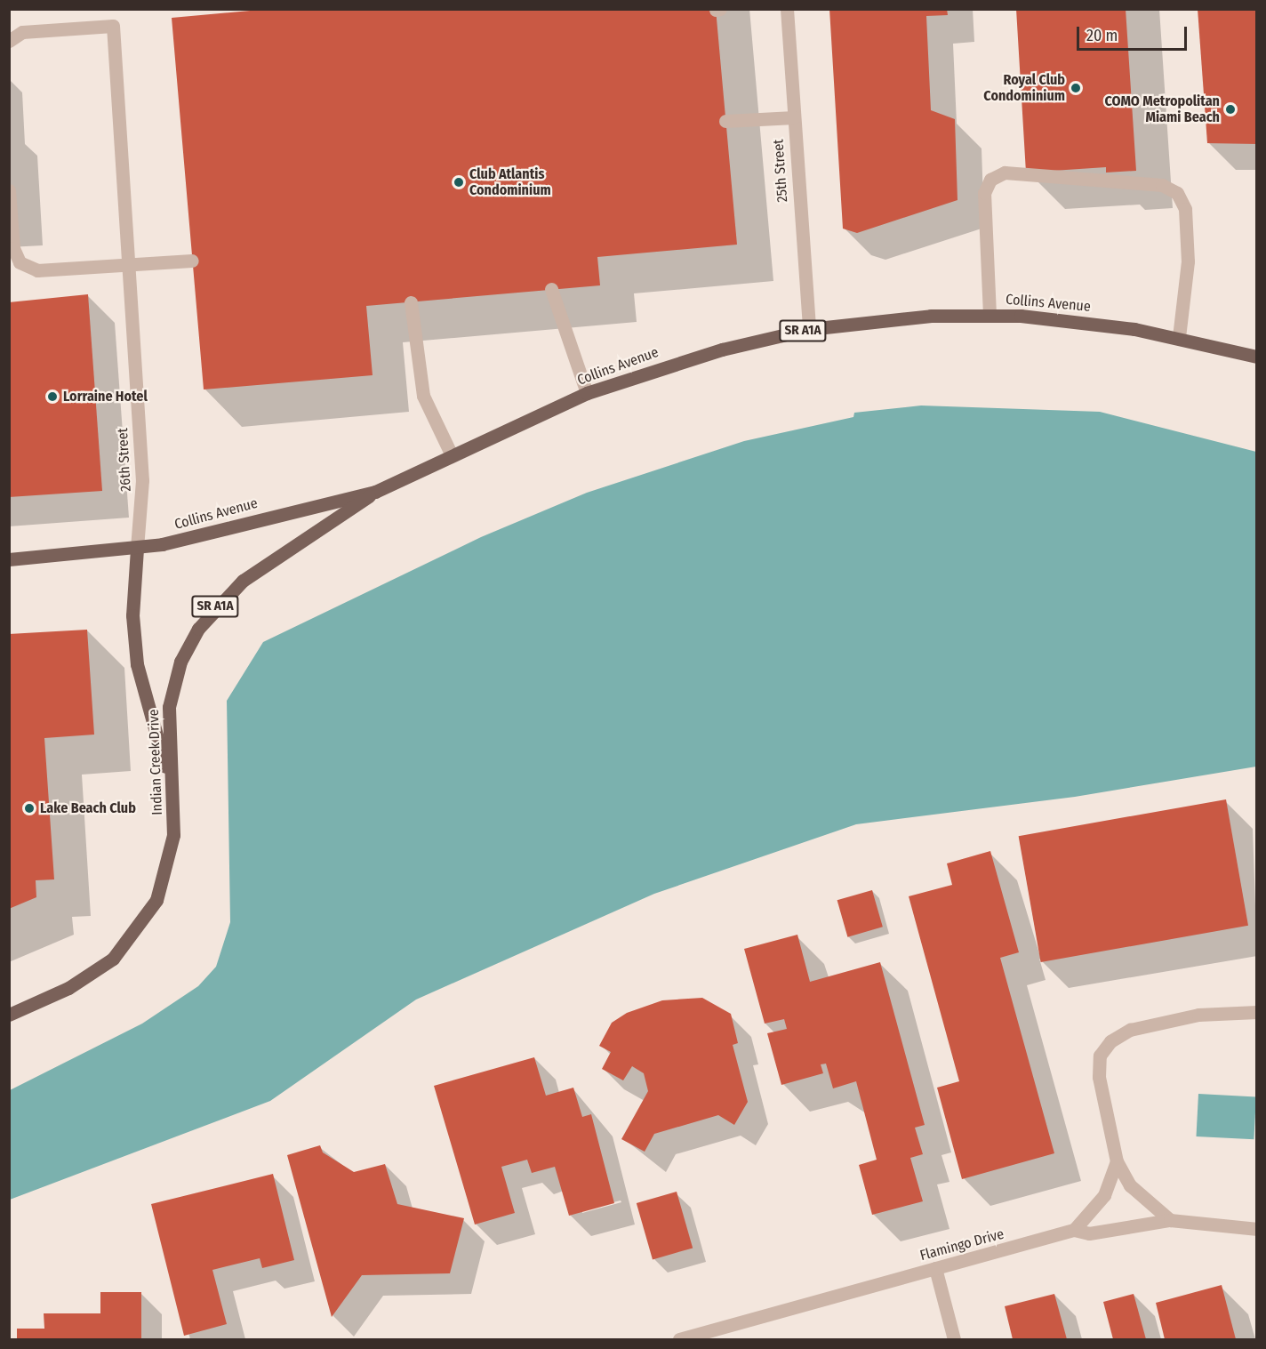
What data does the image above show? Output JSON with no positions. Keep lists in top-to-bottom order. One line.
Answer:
{"streets":{"main road":["Collins Avenue","SR A1A","26th Street","Indian Creek Drive"],"street":["25th Street","Flamingo Drive"]},"crossings":[["25th Street","Collins Avenue"],["Collins Avenue","26th Street"],["Collins Avenue","Indian Creek Drive"],["26th Street","Indian Creek Drive"]],"places":["Royal Club Condominium","COMO Metropolitan Miami Beach","Club Atlantis Condominium","Lorraine Hotel","Lake Beach Club"],"scale_bar":"20 m"}
